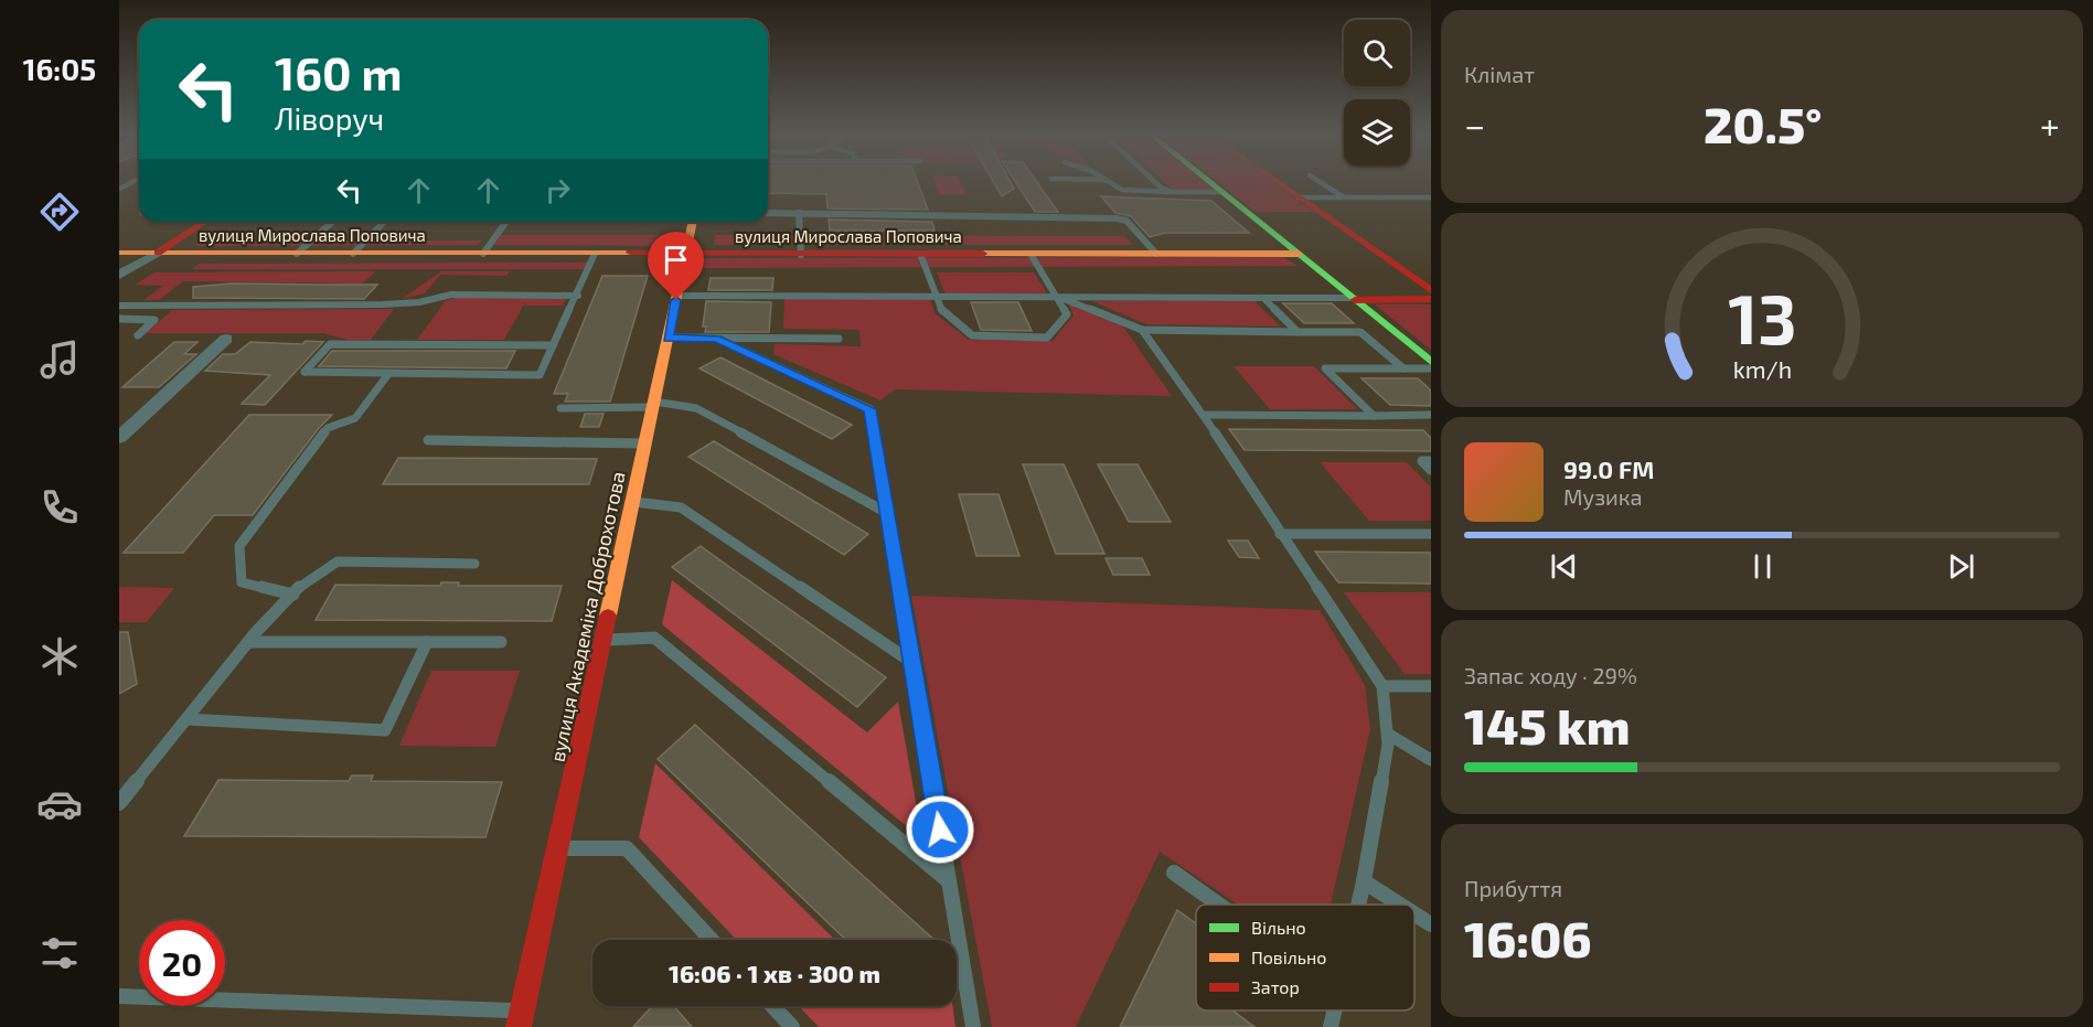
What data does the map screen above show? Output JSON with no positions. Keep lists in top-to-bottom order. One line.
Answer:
{"streets":{"street":["вулиця Мирослава Поповича","вулиця Академіка Доброхотова"]},"crossings":[["вулиця Мирослава Поповича","вулиця Академіка Доброхотова"]],"legend":["Вільно","Повільно","Затор"],"page":{"tabs":"16:05","tile":["Клімат",["Запас ходу · 29%","145 km"],["Прибуття","16:06"]],"turn":["160 m","Ліворуч"],"heat":["−","20.5°","+"],"song":["99.0 FM","Музика"],"limit":"20","trip":"16:06 · 1 хв · 300 m","gauge":["13","km/h"]}}
